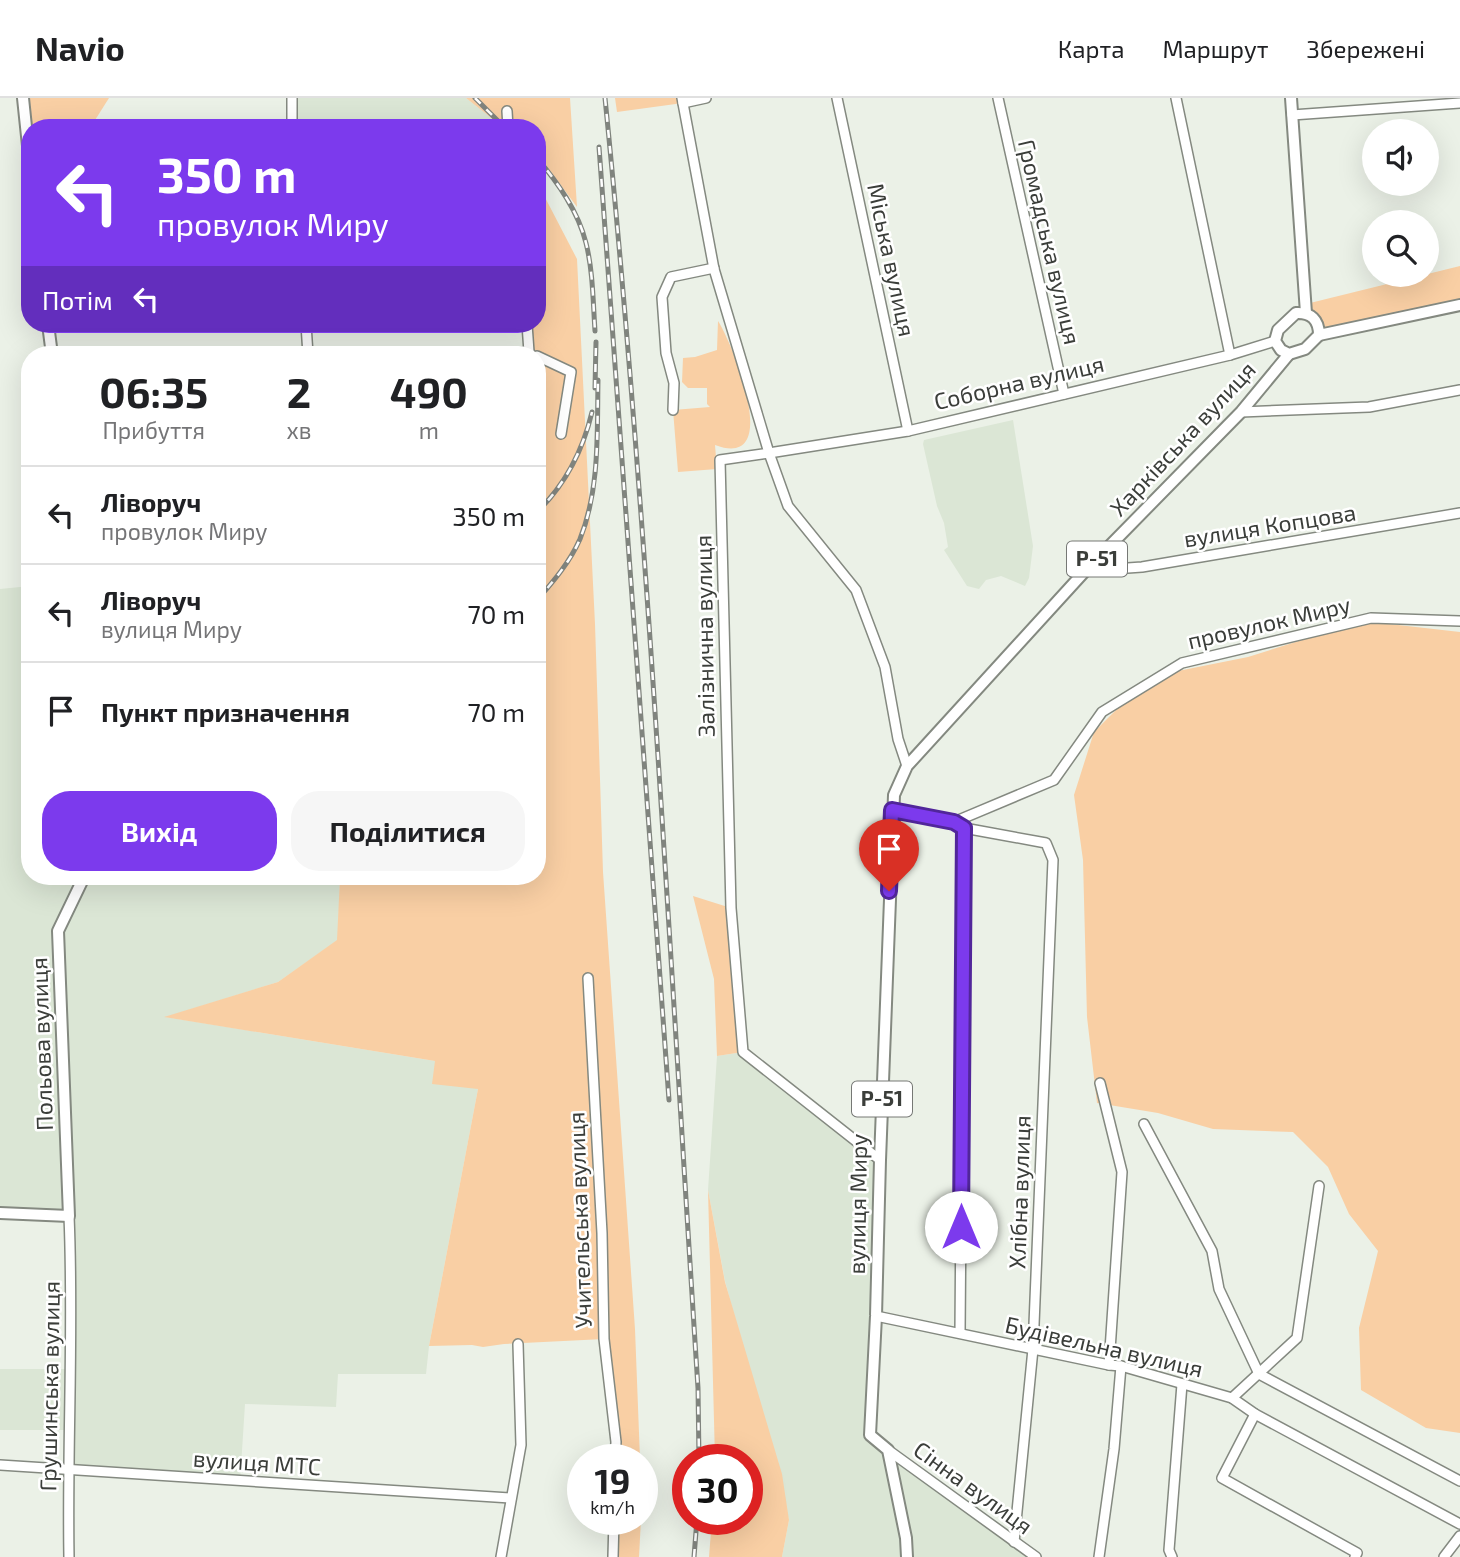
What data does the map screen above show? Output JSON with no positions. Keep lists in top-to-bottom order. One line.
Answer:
{"streets":{"main road":["Харківська вулиця","Р-51","Польова вулиця","вулиця Миру"],"street":["Громадська вулиця","Міська вулиця","Соборна вулиця","вулиця Копцова","провулок Миру","Залізнична вулиця","Хлібна вулиця","Учительська вулиця","Будівельна вулиця","Грушинська вулиця","вулиця МТС","Сінна вулиця"]},"crossings":[["Громадська вулиця","Соборна вулиця"],["Міська вулиця","Соборна вулиця"],["Соборна вулиця","Харківська вулиця"],["Соборна вулиця","Р-51"],["Соборна вулиця","Залізнична вулиця"],["Харківська вулиця","вулиця Копцова"],["Харківська вулиця","Р-51"],["Харківська вулиця","вулиця Миру"],["Залізнична вулиця","вулиця Миру"],["Польова вулиця","Грушинська вулиця"],["Хлібна вулиця","Будівельна вулиця"],["Хлібна вулиця","Сінна вулиця"],["вулиця Миру","Будівельна вулиця"],["вулиця Миру","Сінна вулиця"],["Грушинська вулиця","вулиця МТС"]],"page":{"header":"Navio","nav":["Карта","Маршрут","Збережені"],"turn":["350 m","провулок Миру"],"then":"Потім","eta":["06:35","Прибуття","2","хв","490","m"],"list":[{"name":"Ліворуч","note":"провулок Миру","value":"350 m"},{"name":"Ліворуч","note":"вулиця Миру","value":"70 m"},{"name":"Пункт призначення","value":"70 m"}],"buttons":["Вихід","Поділитися"],"speed":"19 km/h","limit":"30"}}
